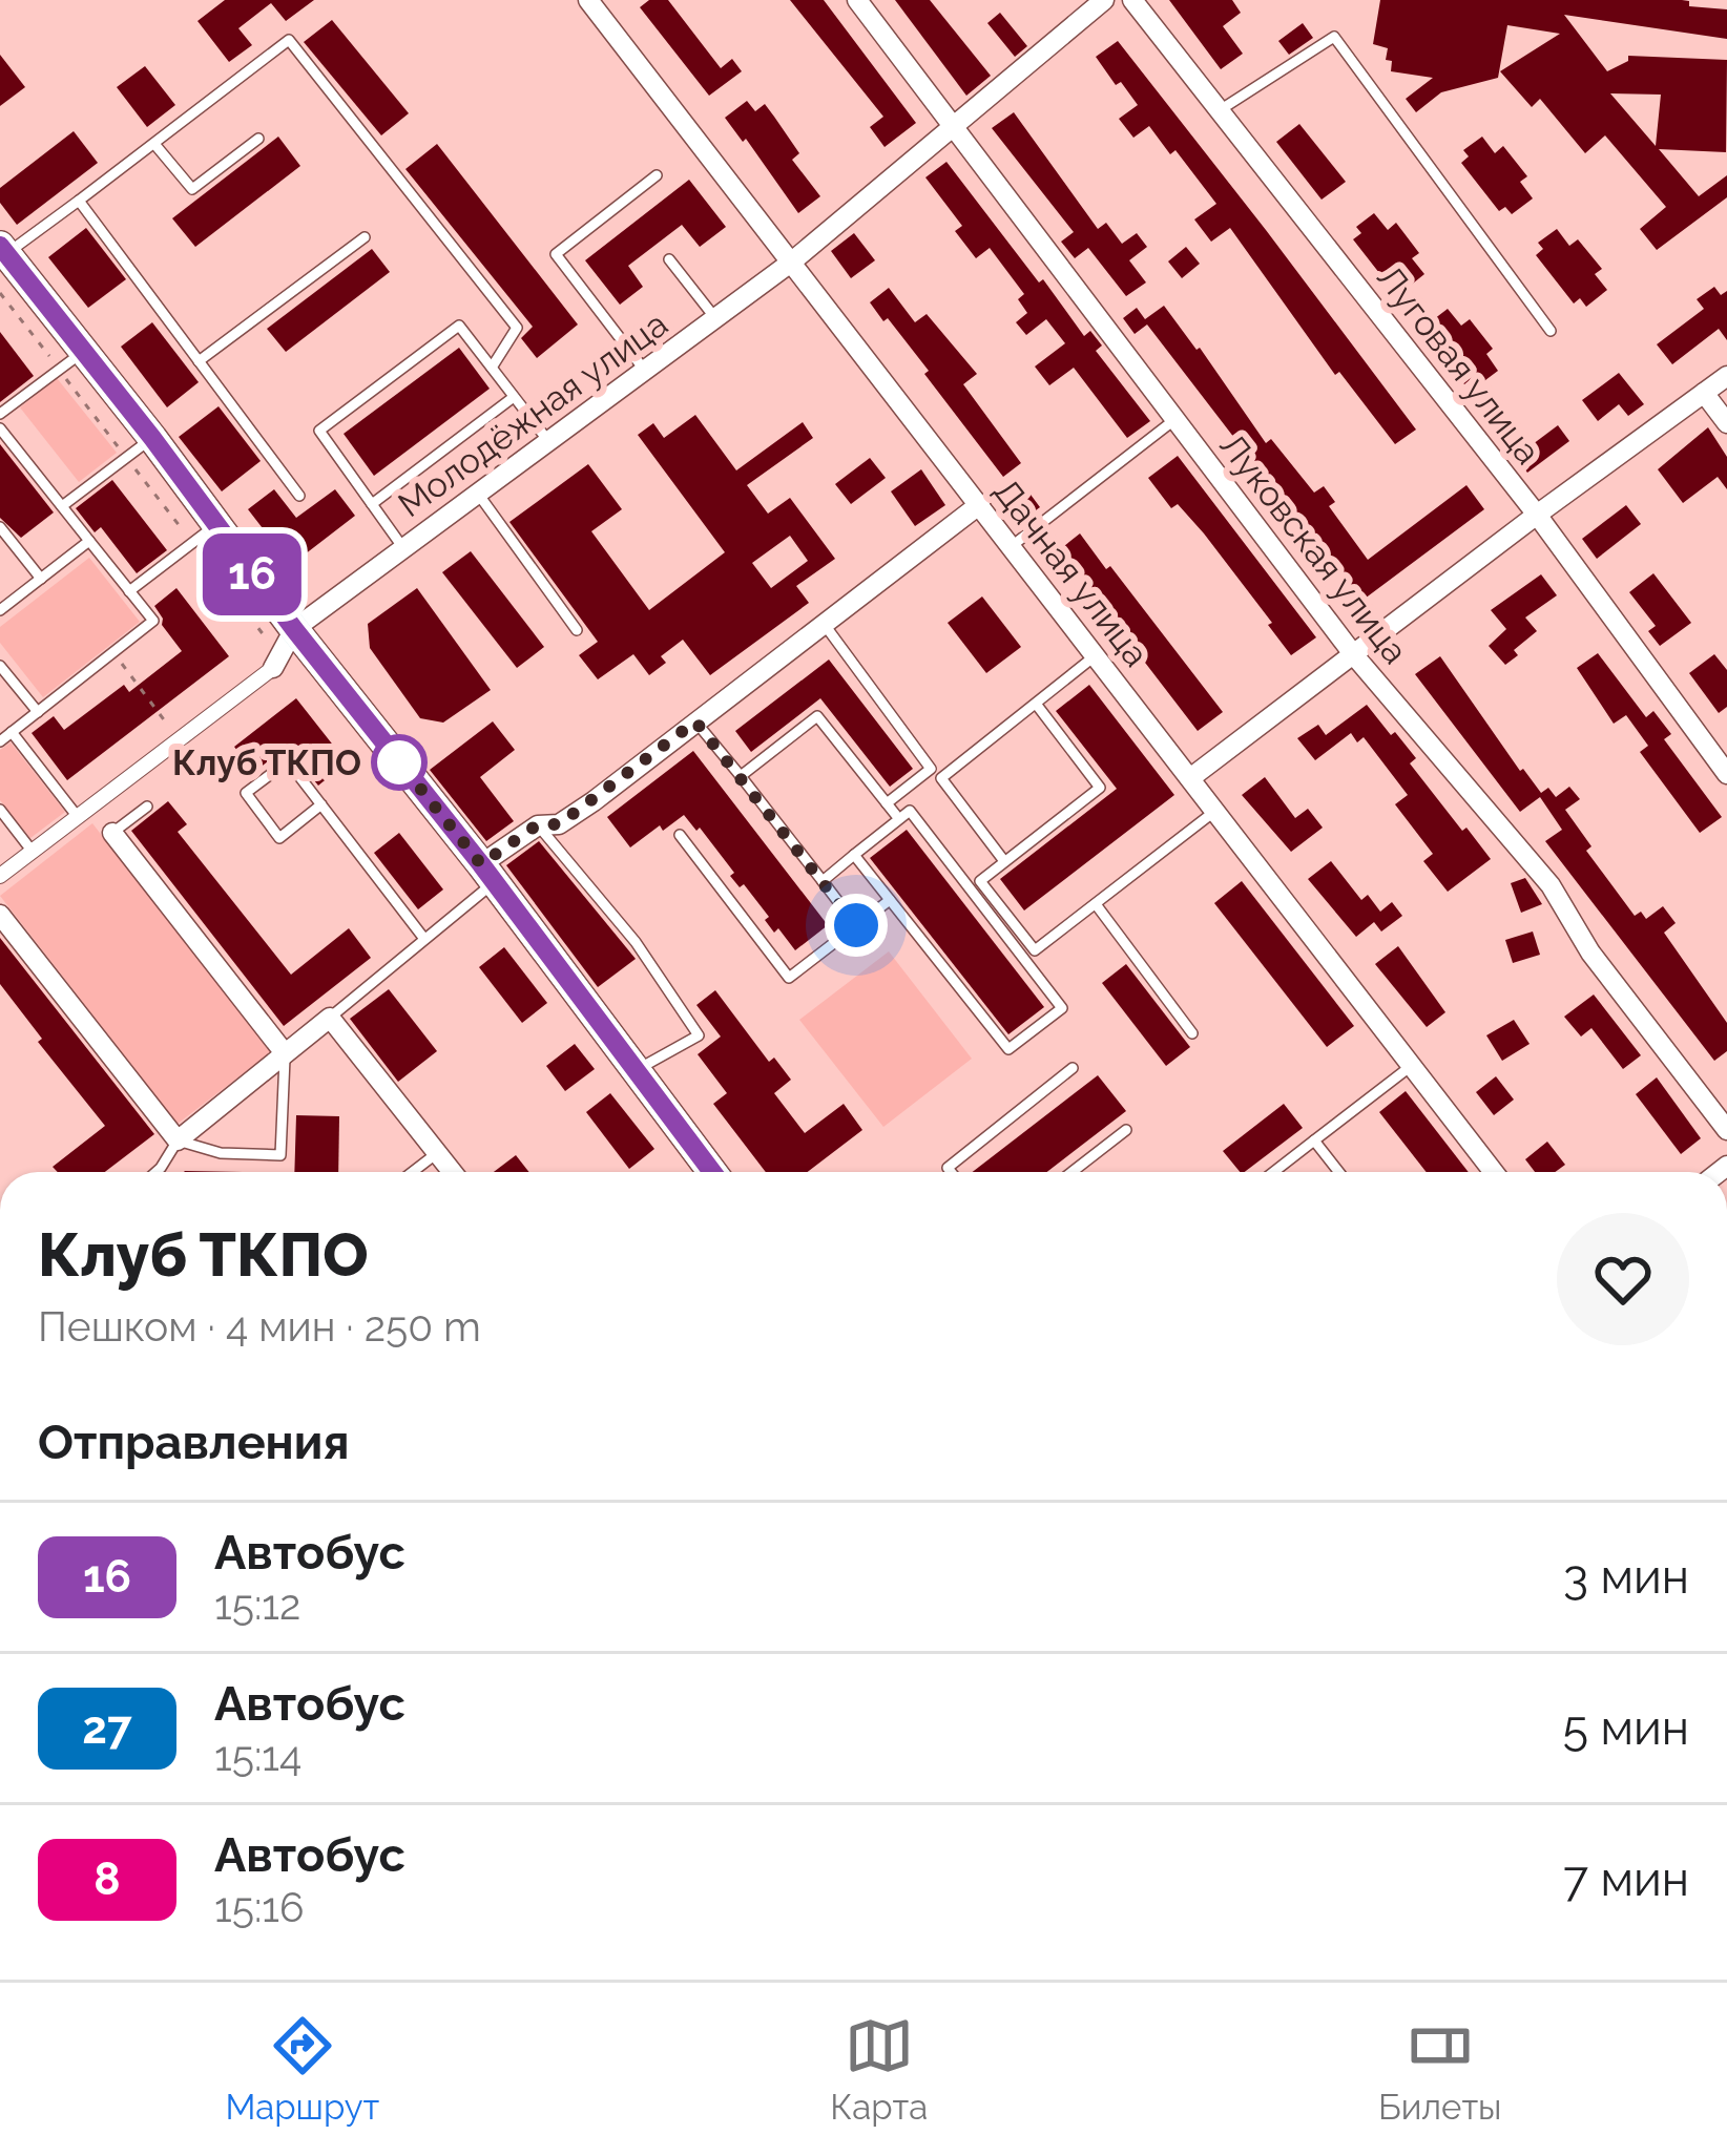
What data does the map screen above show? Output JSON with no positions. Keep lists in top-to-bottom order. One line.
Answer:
{"streets":{"street":["Луговая улица","Молодёжная улица","Луковская улица","Дачная улица"]},"crossings":[["Молодёжная улица","Луковская улица"],["Молодёжная улица","Дачная улица"]],"places":["Клуб ТКПО"],"lines":["bus line 16"],"page":{"on_map":"16","heading":[["Клуб ТКПО","Пешком · 4 мин · 250 m"],"Отправления"],"list":[{"mark":"16","name":"Автобус","note":"15:12","value":"3 мин"},{"mark":"27","name":"Автобус","note":"15:14","value":"5 мин"},{"mark":"8","name":"Автобус","note":"15:16","value":"7 мин"}],"tabs":["Маршрут","Карта","Билеты"]}}
